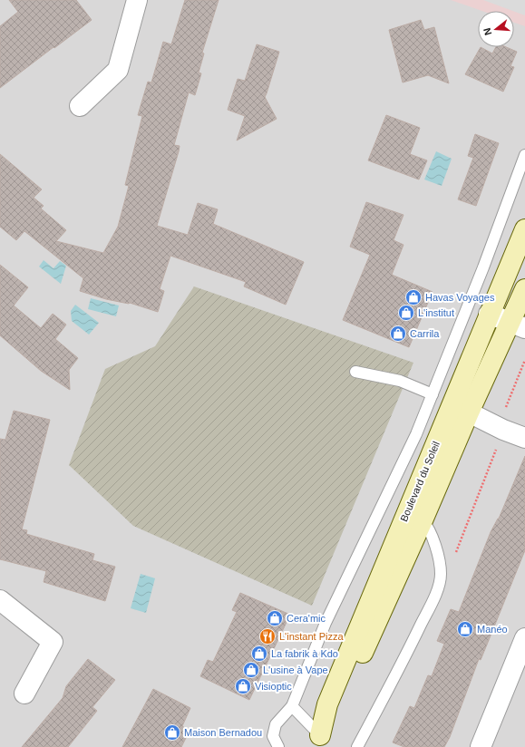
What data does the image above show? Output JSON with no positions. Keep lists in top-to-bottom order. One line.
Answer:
{"streets":{"main road":["Boulevard du Soleil"]},"places":{"shop":["Havas Voyages","L'institut","Carrila","Cera'mic","Manéo","La fabrik à Kdo","L'usine à Vape","Visioptic","Maison Bernadou"],"restaurant":["L'instant Pizza"]},"north":"left"}
